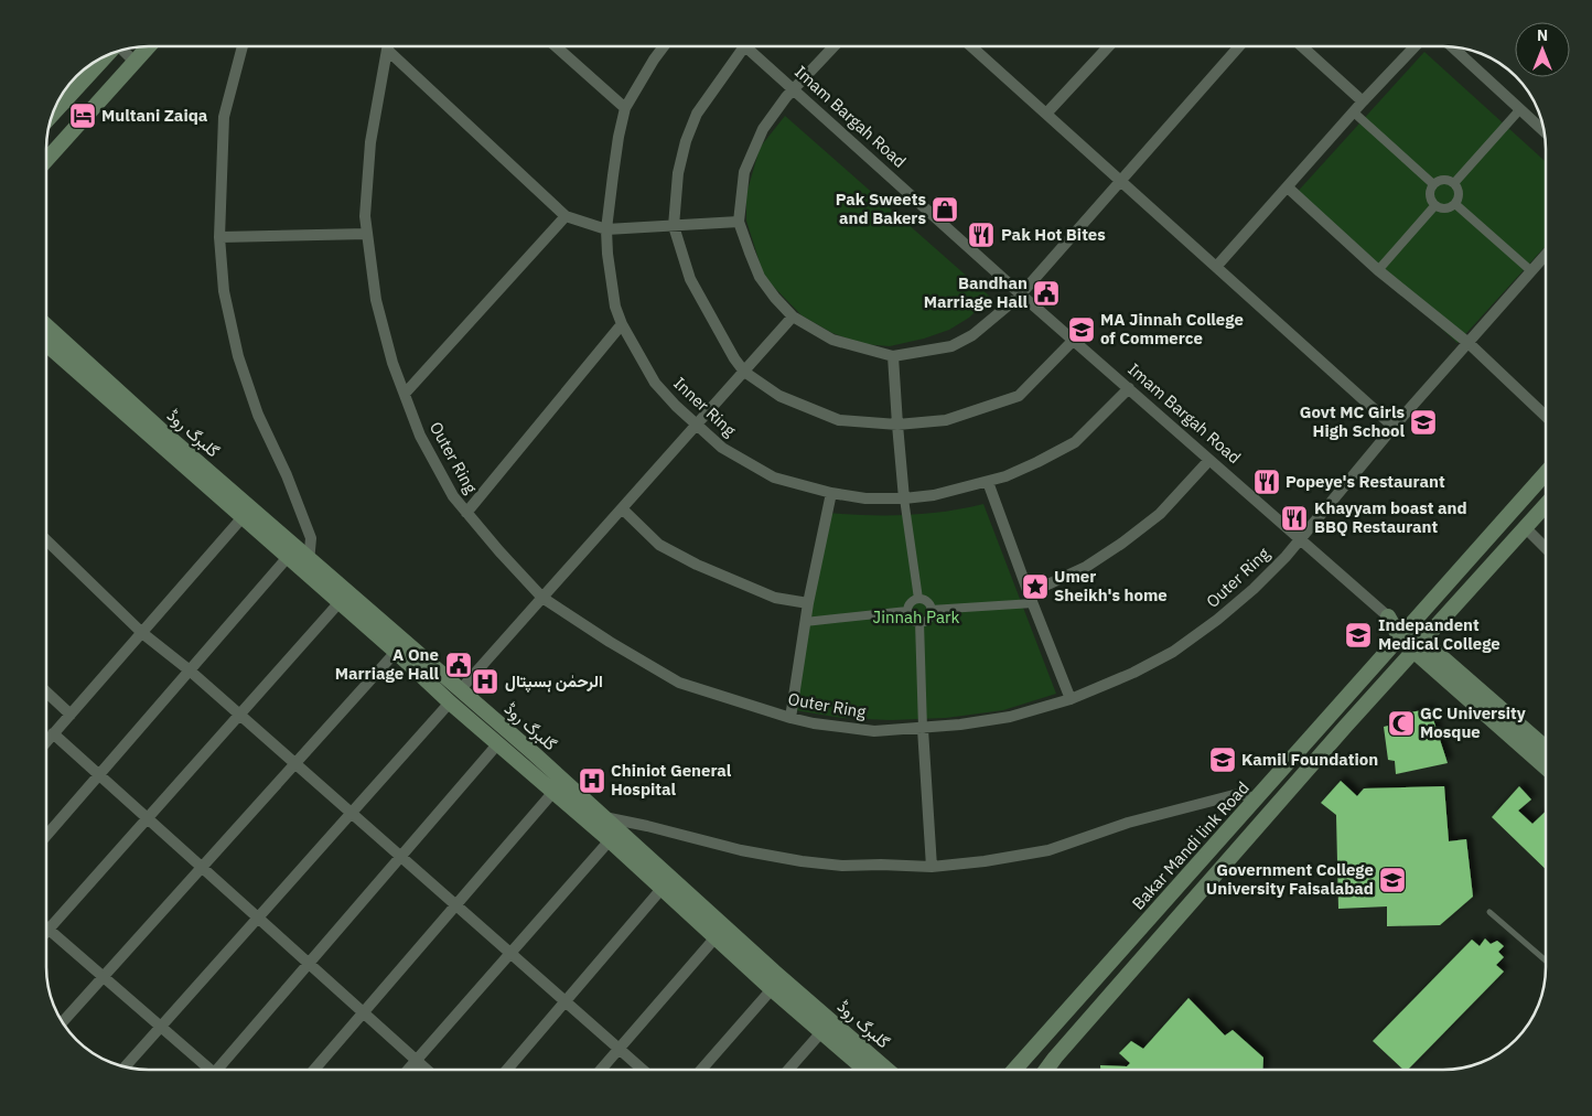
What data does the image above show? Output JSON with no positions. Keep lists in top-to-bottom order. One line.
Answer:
{"streets":{"main road":["Imam Bargah Road","گلبرگ روڈ","Bakar Mandi link Road"],"street":["Inner Ring","Outer Ring"]},"crossings":[["Imam Bargah Road","Inner Ring"],["Imam Bargah Road","Outer Ring"],["Imam Bargah Road","Bakar Mandi link Road"]],"parks":["Jinnah Park"],"places":{"hotel":["Multani Zaiqa"],"shop":["Pak Sweets and Bakers"],"restaurant":["Pak Hot Bites","Popeye's Restaurant","Khayyam boast and BBQ Restaurant"],"public building":["Bandhan Marriage Hall","A One Marriage Hall"],"school or university":["MA Jinnah College of Commerce","Govt MC Girls High School","Indepandent Medical College","Kamil Foundation","Government College University Faisalabad"],"place":["Umer Sheikh's home"],"hospital":["الرحمٰن ہسپتال","Chiniot General Hospital"],"mosque":["GC University Mosque"]},"north":"top"}
